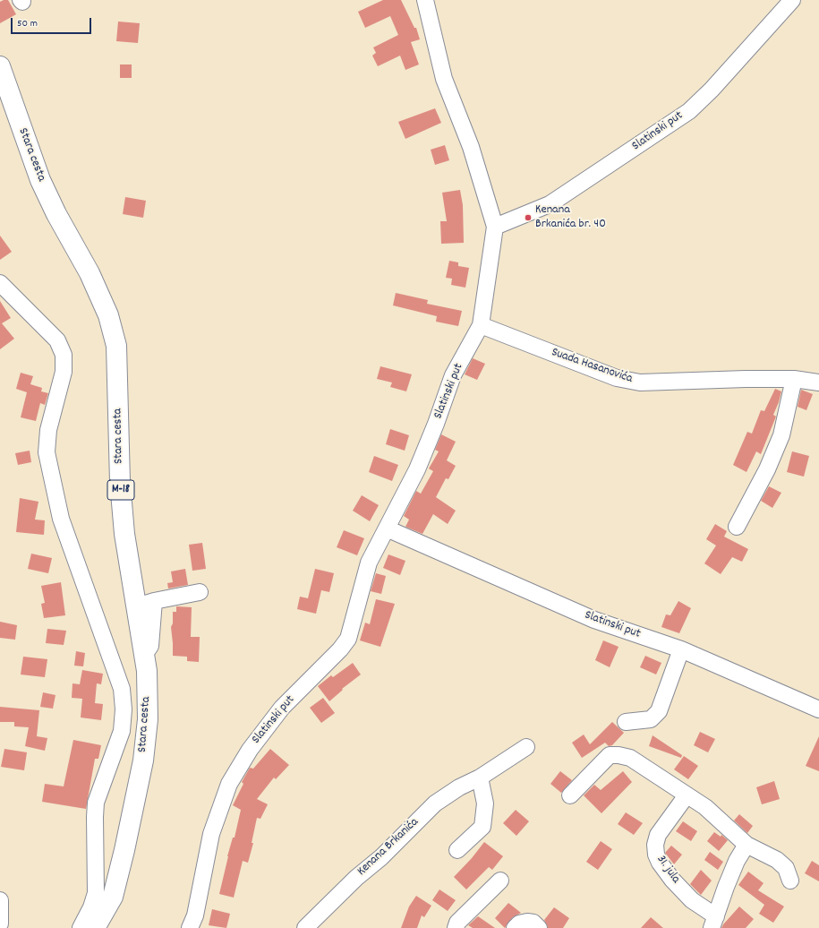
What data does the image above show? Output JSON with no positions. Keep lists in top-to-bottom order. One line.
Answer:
{"streets":{"main road":["Stara cesta","M-18"],"street":["Slatinski put","Suada Hasanovića","Kenana Brkanića","31. jula"]},"crossings":[["Slatinski put","Suada Hasanovića"]],"places":["Kenana Brkanića br. 40"],"scale_bar":"50 m"}
